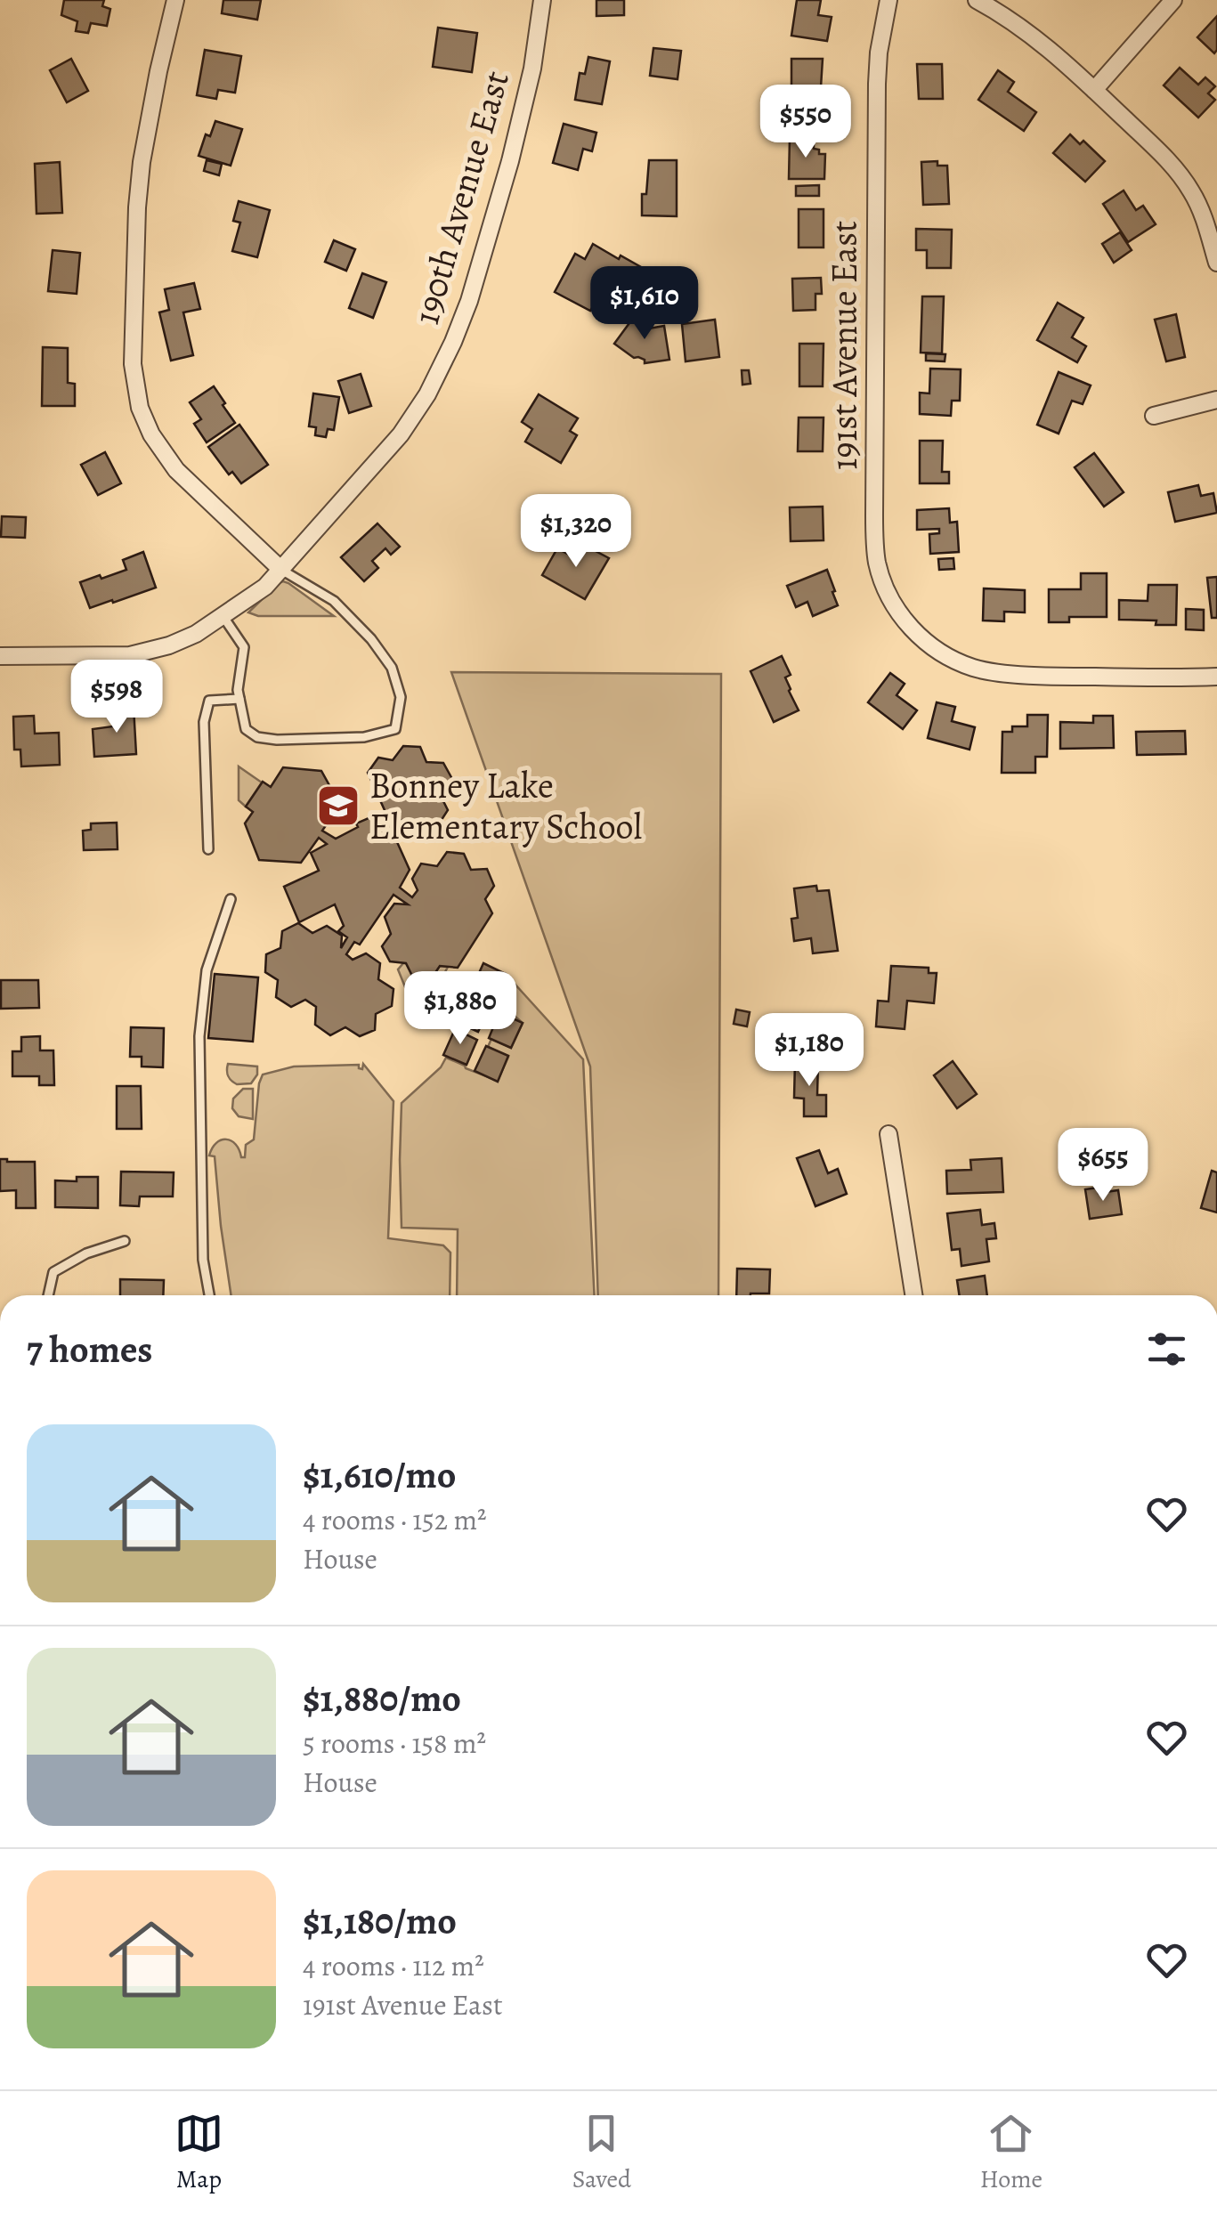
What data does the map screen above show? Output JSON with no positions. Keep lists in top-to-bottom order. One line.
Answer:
{"streets":{"street":["190th Avenue East","191st Avenue East"]},"places":{"school or university":["Bonney Lake Elementary School"]},"page":{"price":["$550","$1,610","$1,320","$598","$1,880","$1,180","$655"],"heading":"7 homes","list":[{"name":"$1,610/mo","note":"4 rooms · 152 m² · House"},{"name":"$1,880/mo","note":"5 rooms · 158 m² · House"},{"name":"$1,180/mo","note":"4 rooms · 112 m² · 191st Avenue East"}],"tabs":["Map","Saved","Home"]}}
